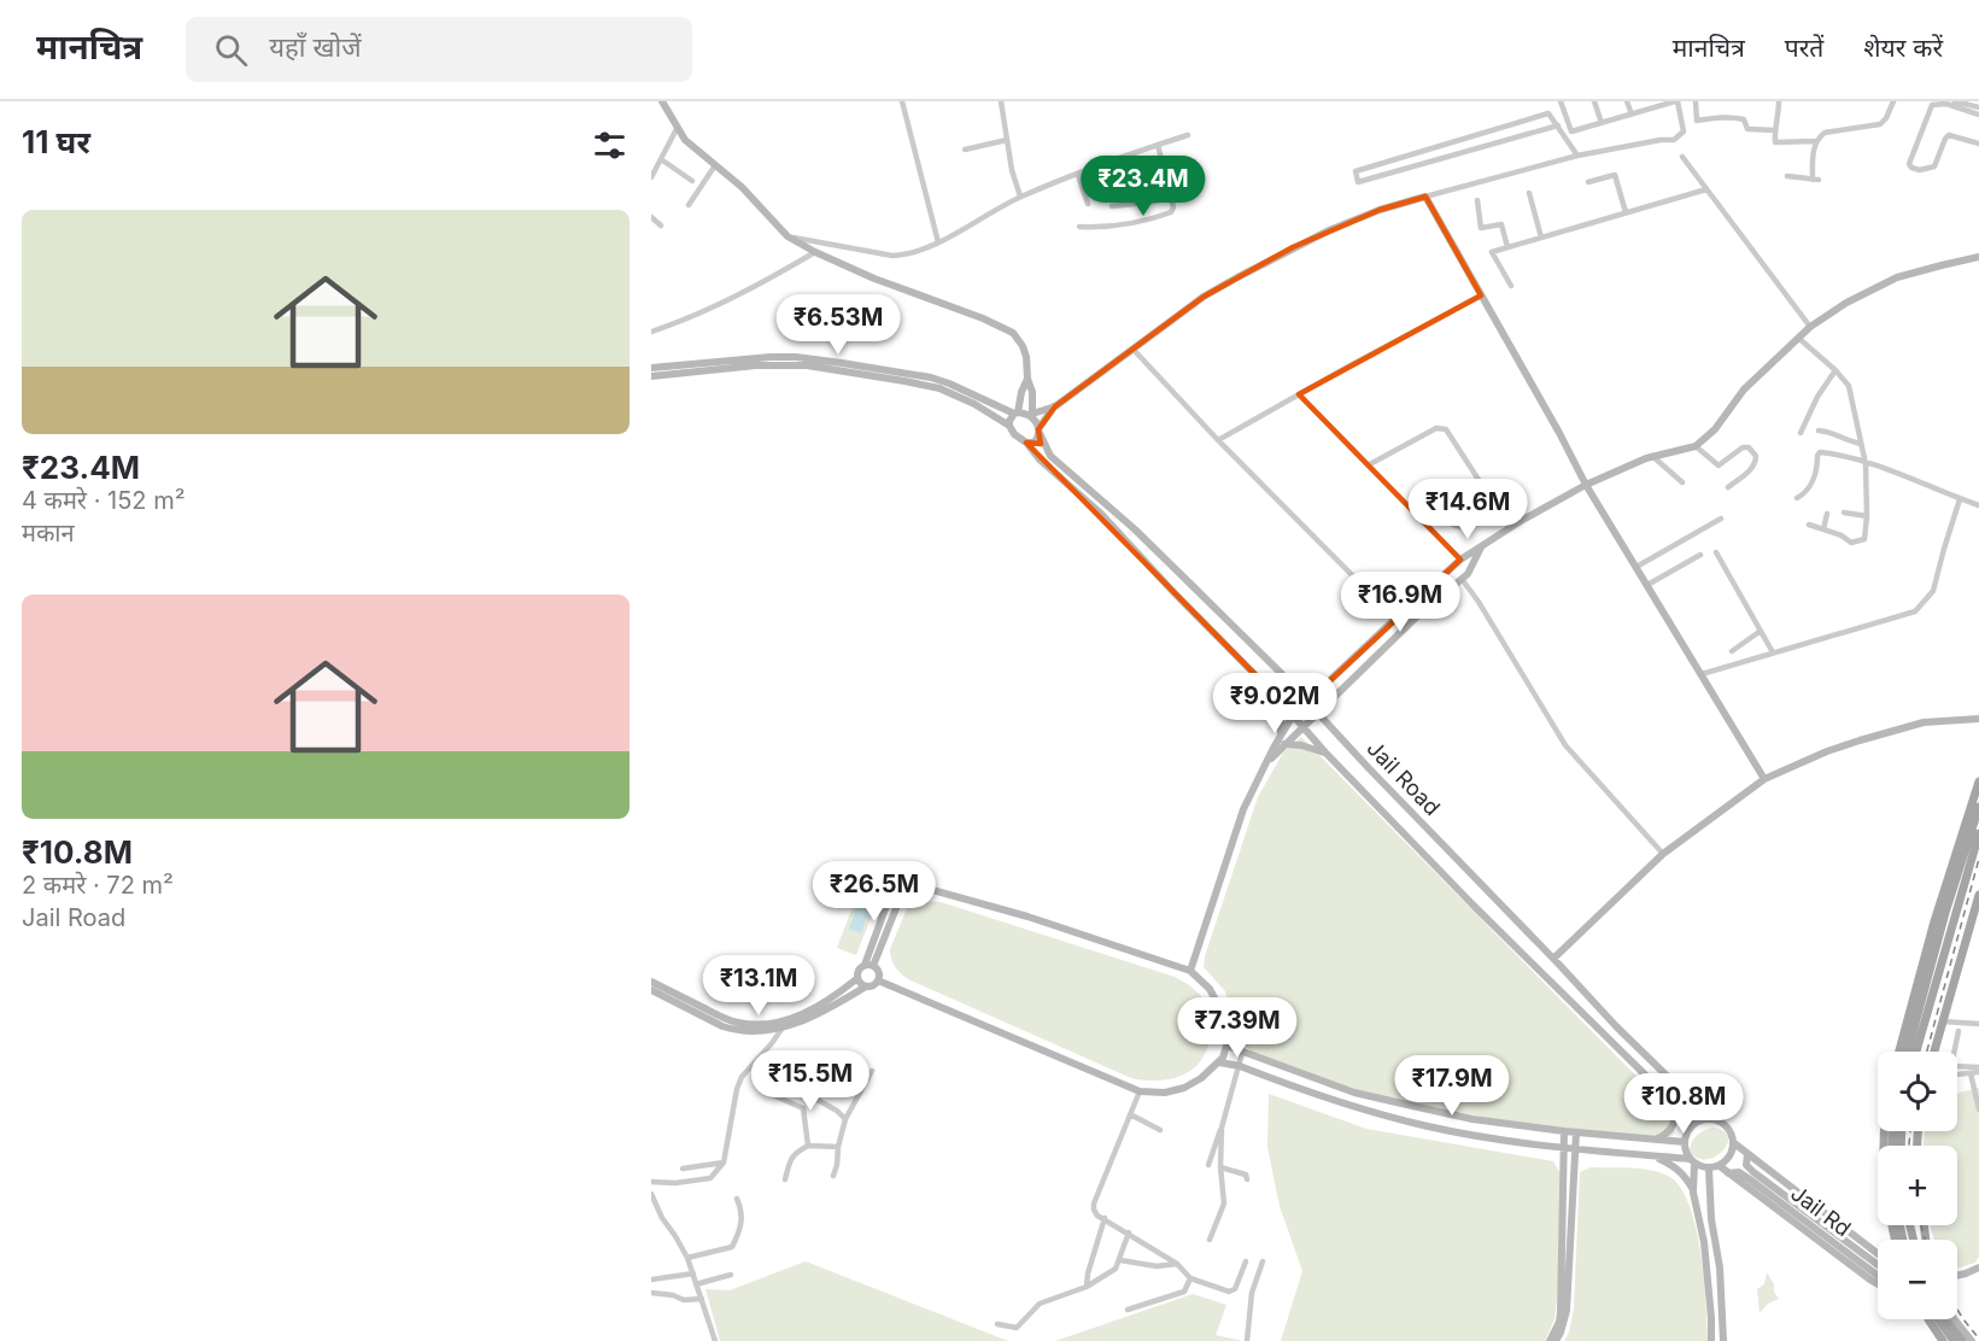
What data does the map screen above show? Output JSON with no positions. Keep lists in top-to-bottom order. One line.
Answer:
{"streets":{"street":["Jail Road","Jail Rd"]},"page":{"header":"मानचित्र","search":"यहाँ खोजें","nav":["मानचित्र","परतें","शेयर करें"],"heading":"11 घर","price":["₹23.4M","₹6.53M","₹14.6M","₹16.9M","₹9.02M","₹26.5M","₹13.1M","₹7.39M","₹15.5M","₹17.9M","₹10.8M"],"list":[{"name":"₹23.4M","note":"4 कमरे · 152 m² · मकान"},{"name":"₹10.8M","note":"2 कमरे · 72 m² · Jail Road"}],"map_buttons":["+","−"]}}
